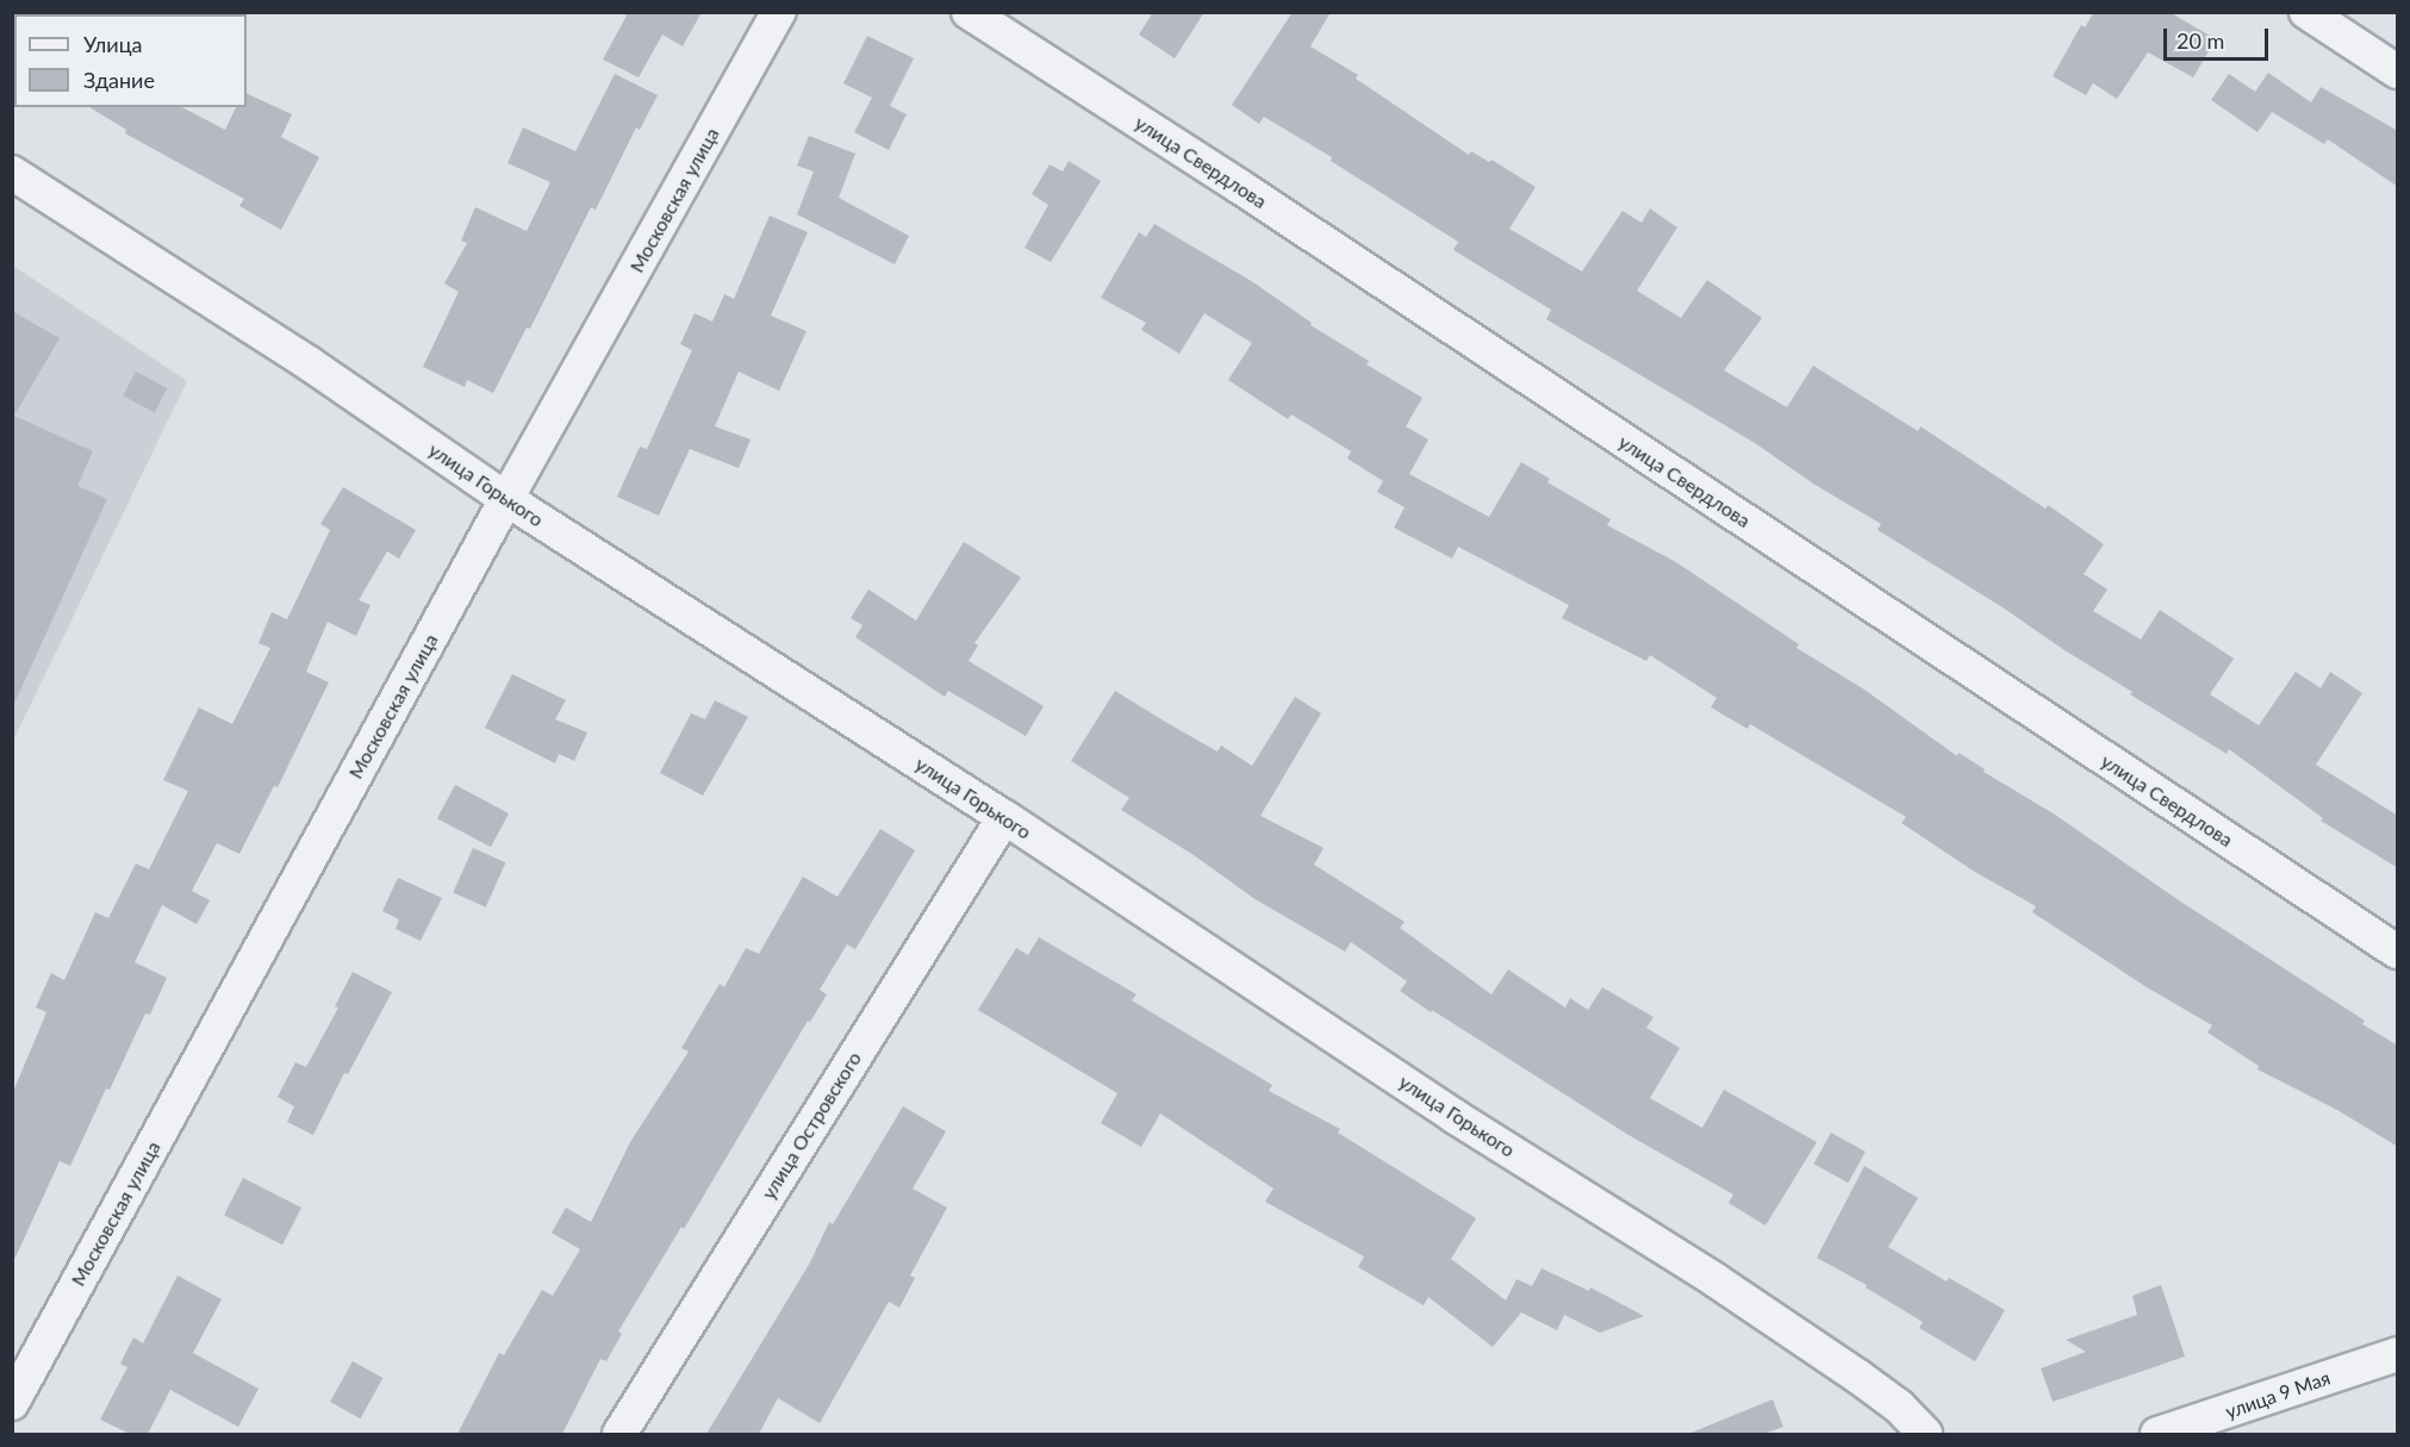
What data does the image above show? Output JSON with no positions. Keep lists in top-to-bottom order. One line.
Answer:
{"streets":{"street":["улица Свердлова","Московская улица","улица Горького","улица Островского","улица 9 Мая"]},"crossings":[["Московская улица","улица Горького"],["улица Горького","улица Островского"]],"legend":["Улица","Здание"],"scale_bar":"20 m"}
